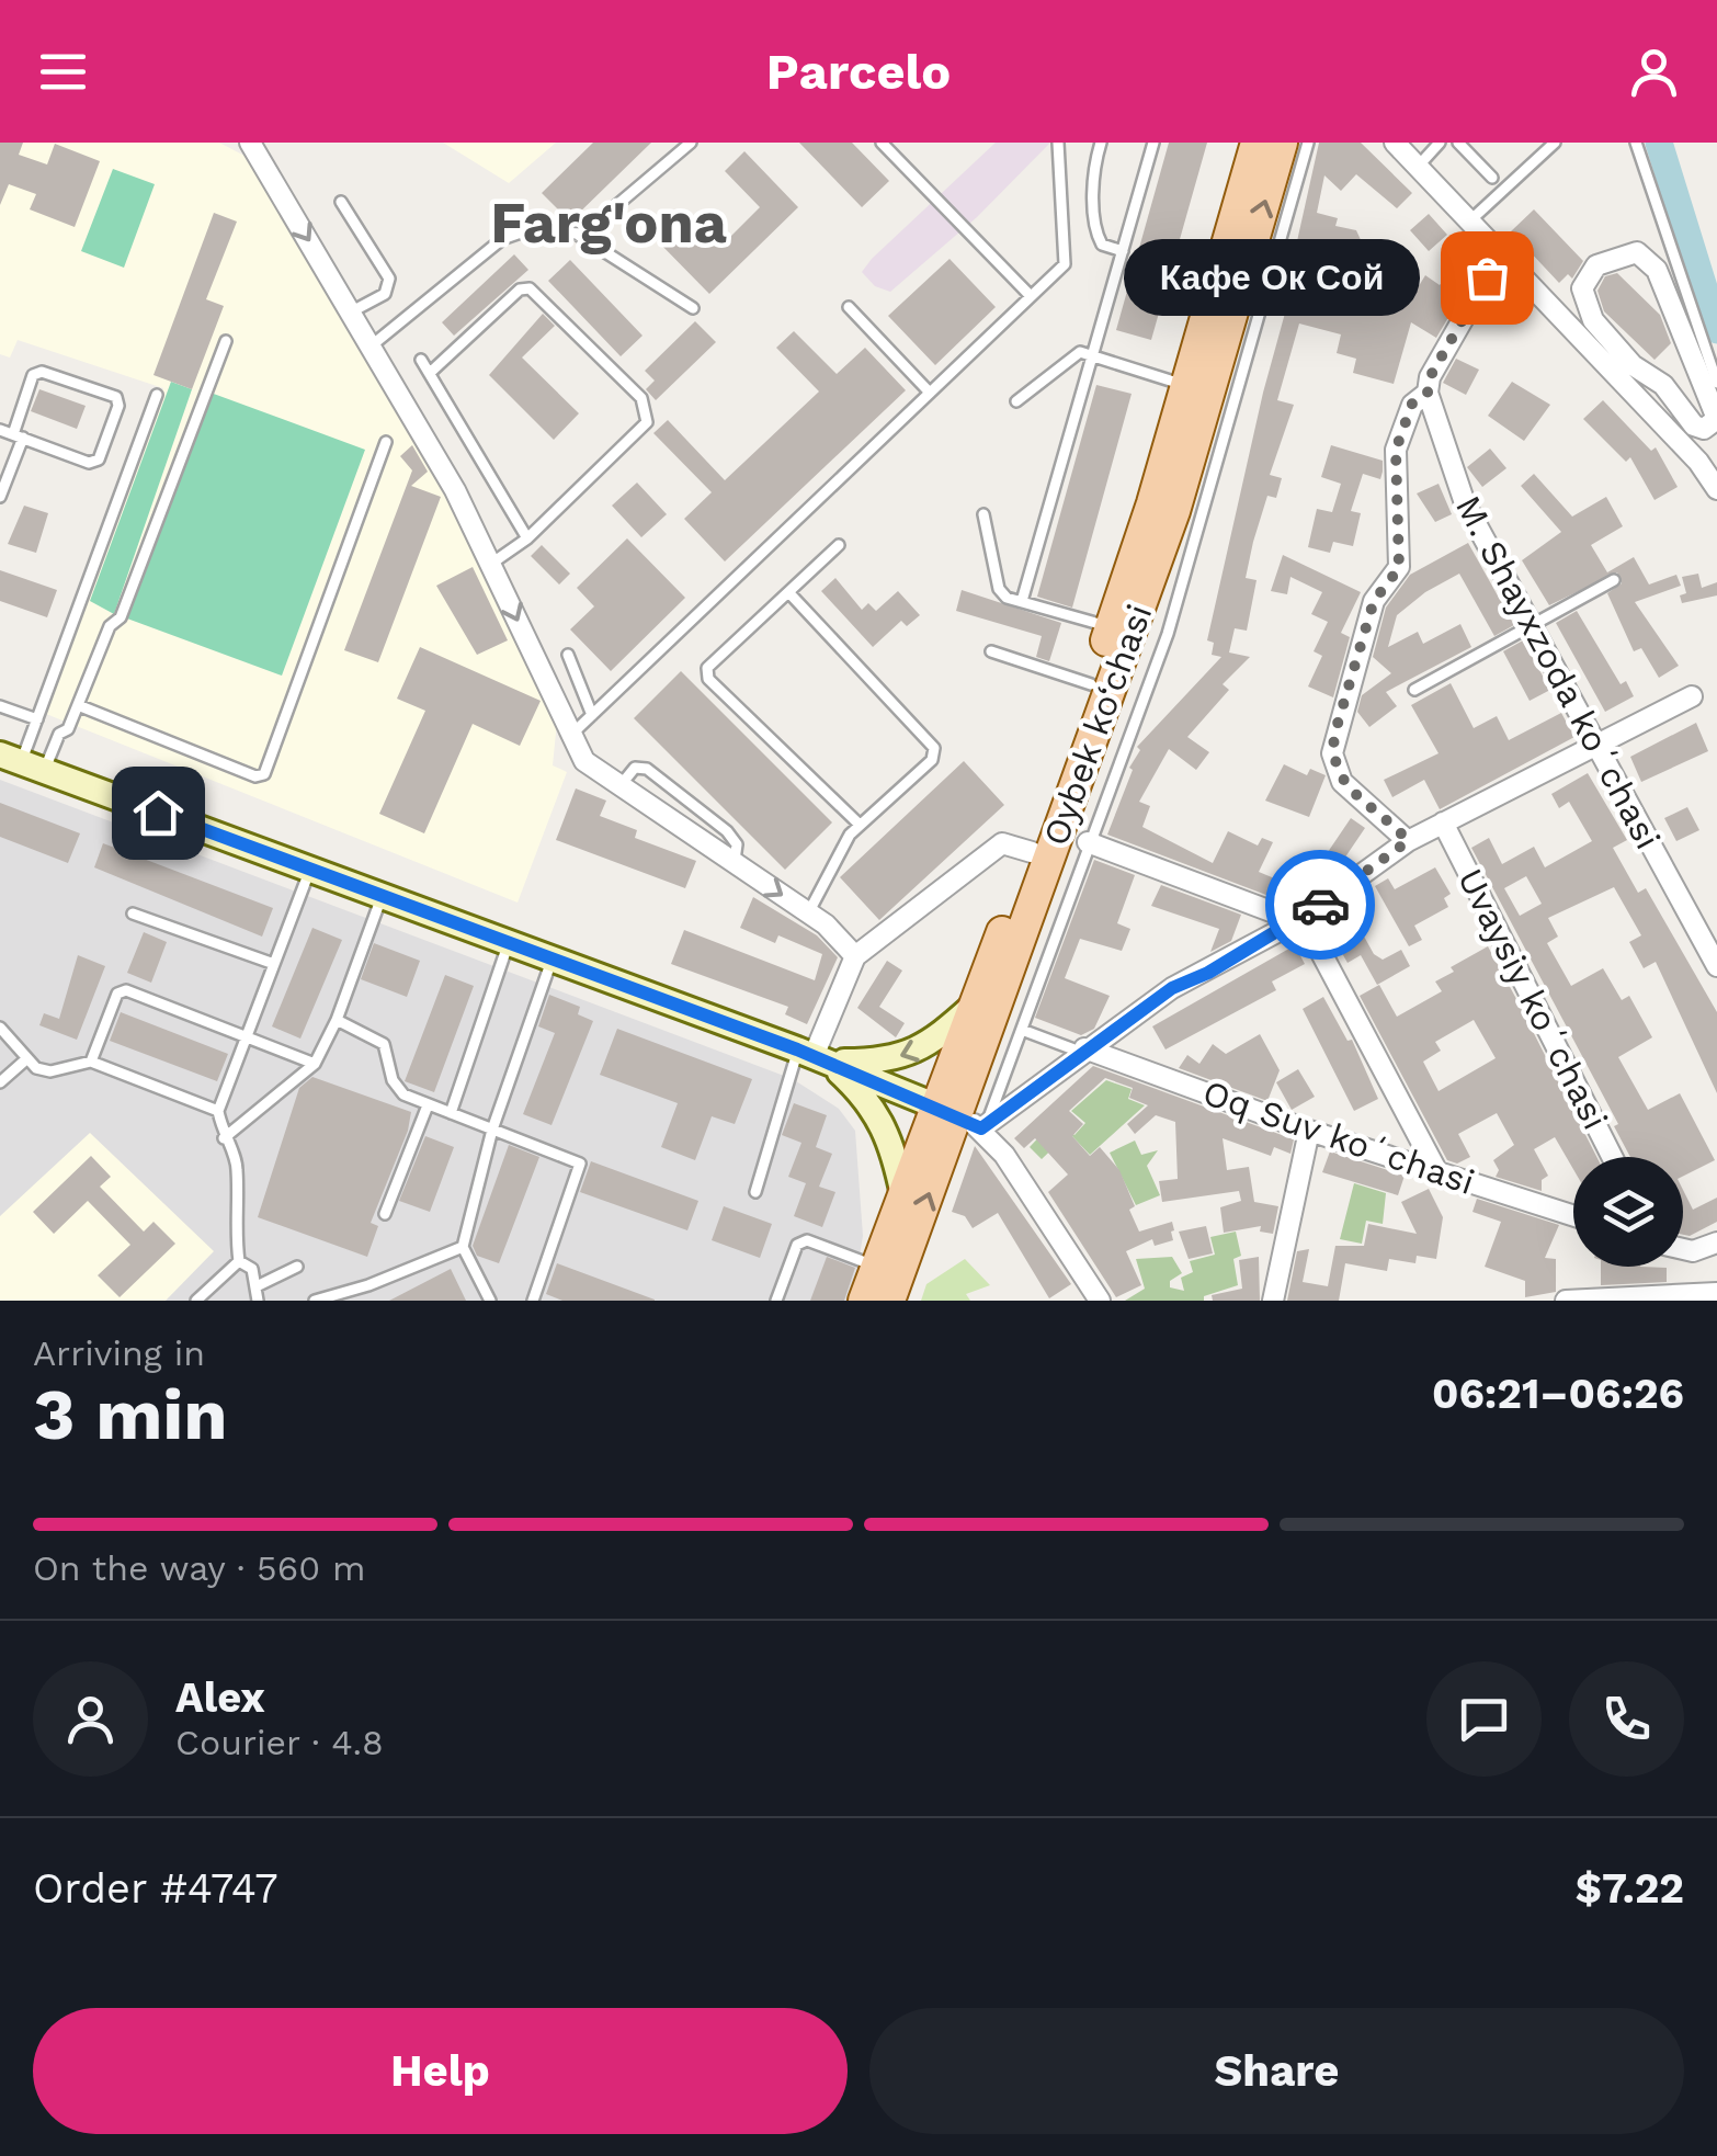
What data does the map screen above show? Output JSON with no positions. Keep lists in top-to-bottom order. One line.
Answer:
{"streets":{"main road":["Oybek ko‘chasi"],"street":["M. Shayxzoda koʻchasi","Uvaysiy koʻchasi","Oq Suv koʻchasi"]},"districts":["Farg'ona"],"places":["Кафе Ок Сой"],"page":{"header":"Parcelo","bubble":"Кафе Ок Сой","heading":["3 min","Arriving in","06:21–06:26"],"panel":["Alex","Courier · 4.8","Order #4747","$7.22"],"bar":"On the way · 560 m","buttons":["Help","Share"]}}
